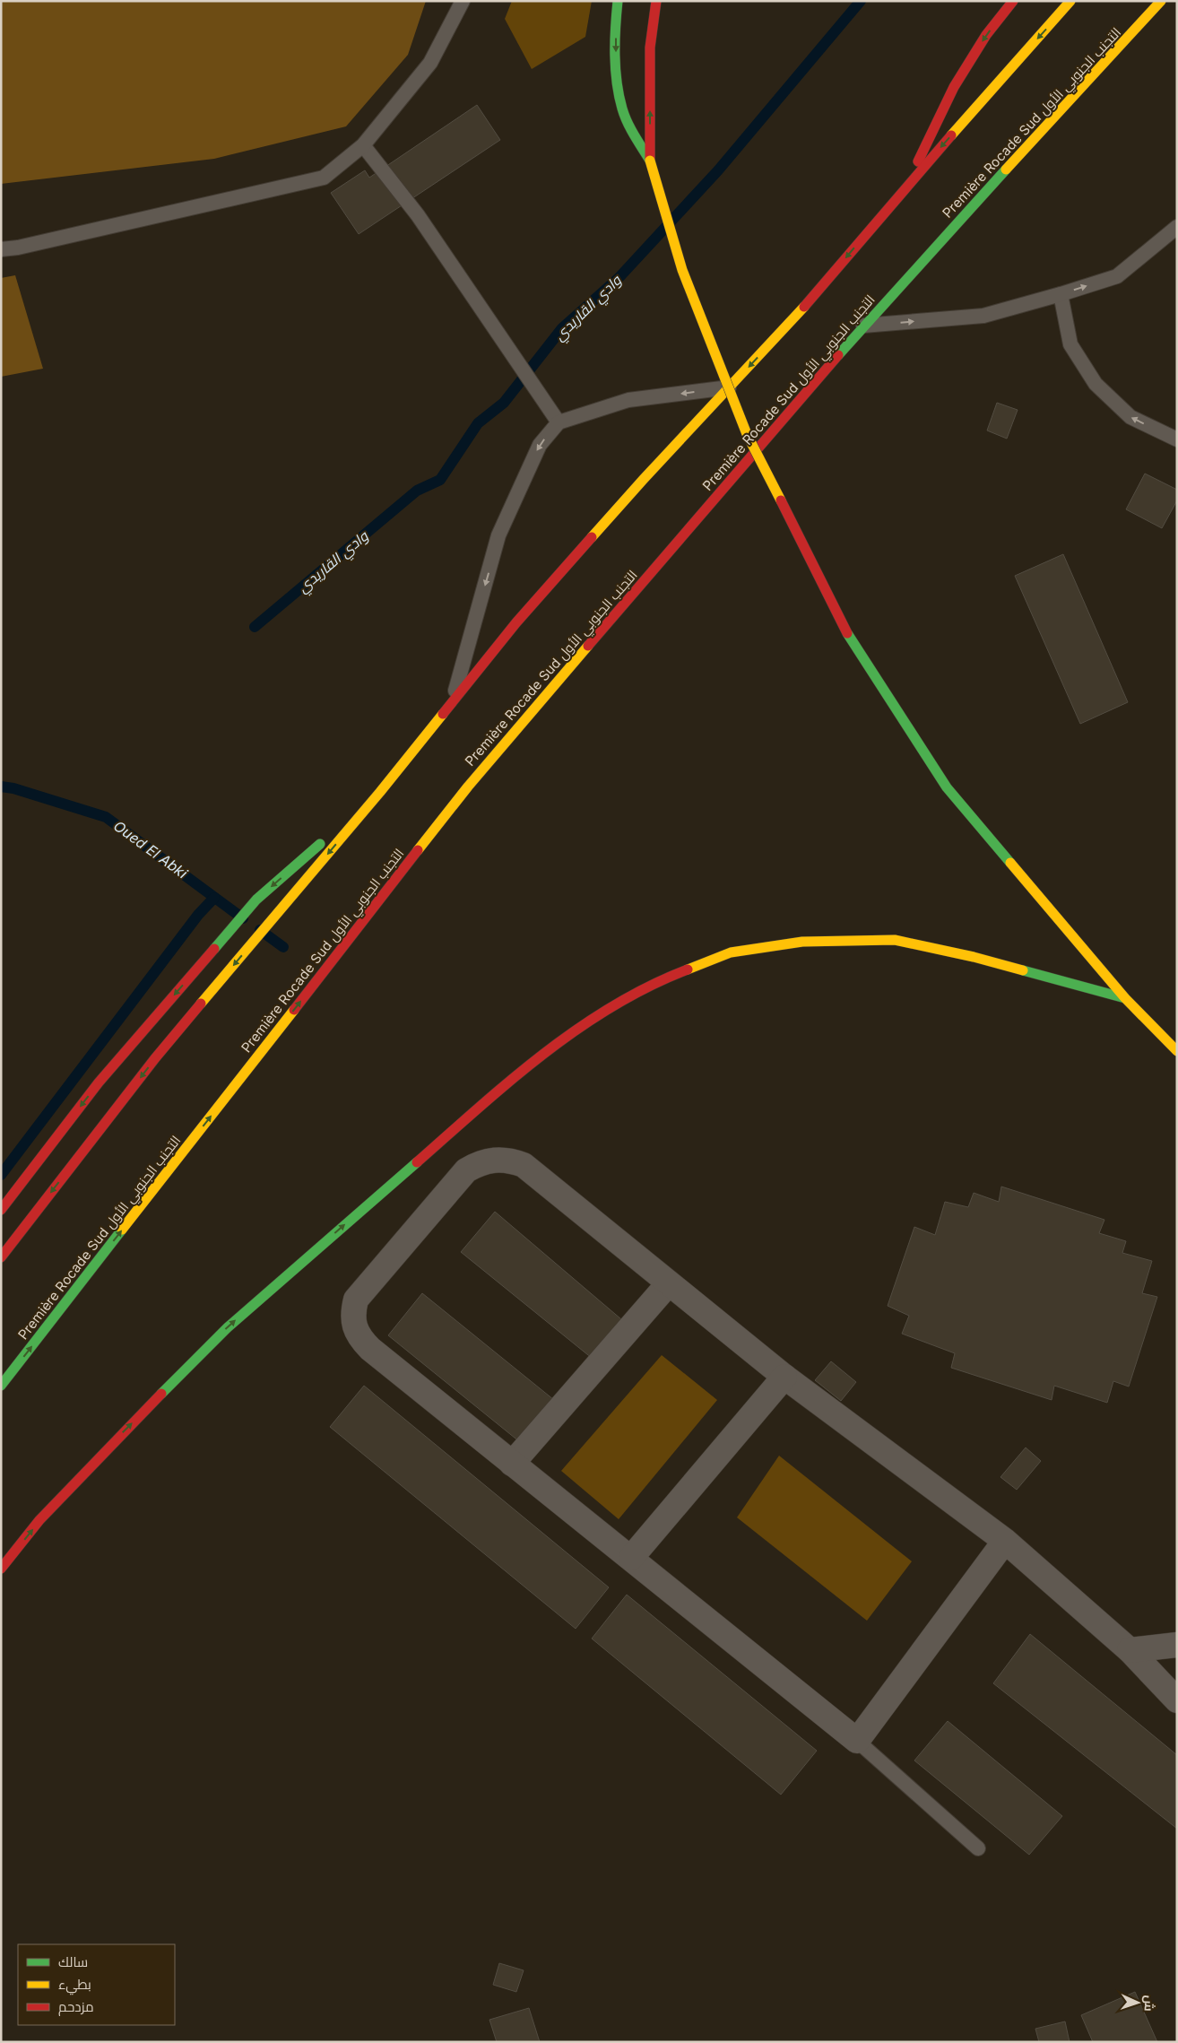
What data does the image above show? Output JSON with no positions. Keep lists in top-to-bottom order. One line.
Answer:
{"streets":{"main road":["Première Rocade Sud التجنب الجنوبي الأول"]},"water":["وادي القاريدي","Oued El Abki"],"legend":["سالك","بطيء","مزدحم"],"north":"right"}
